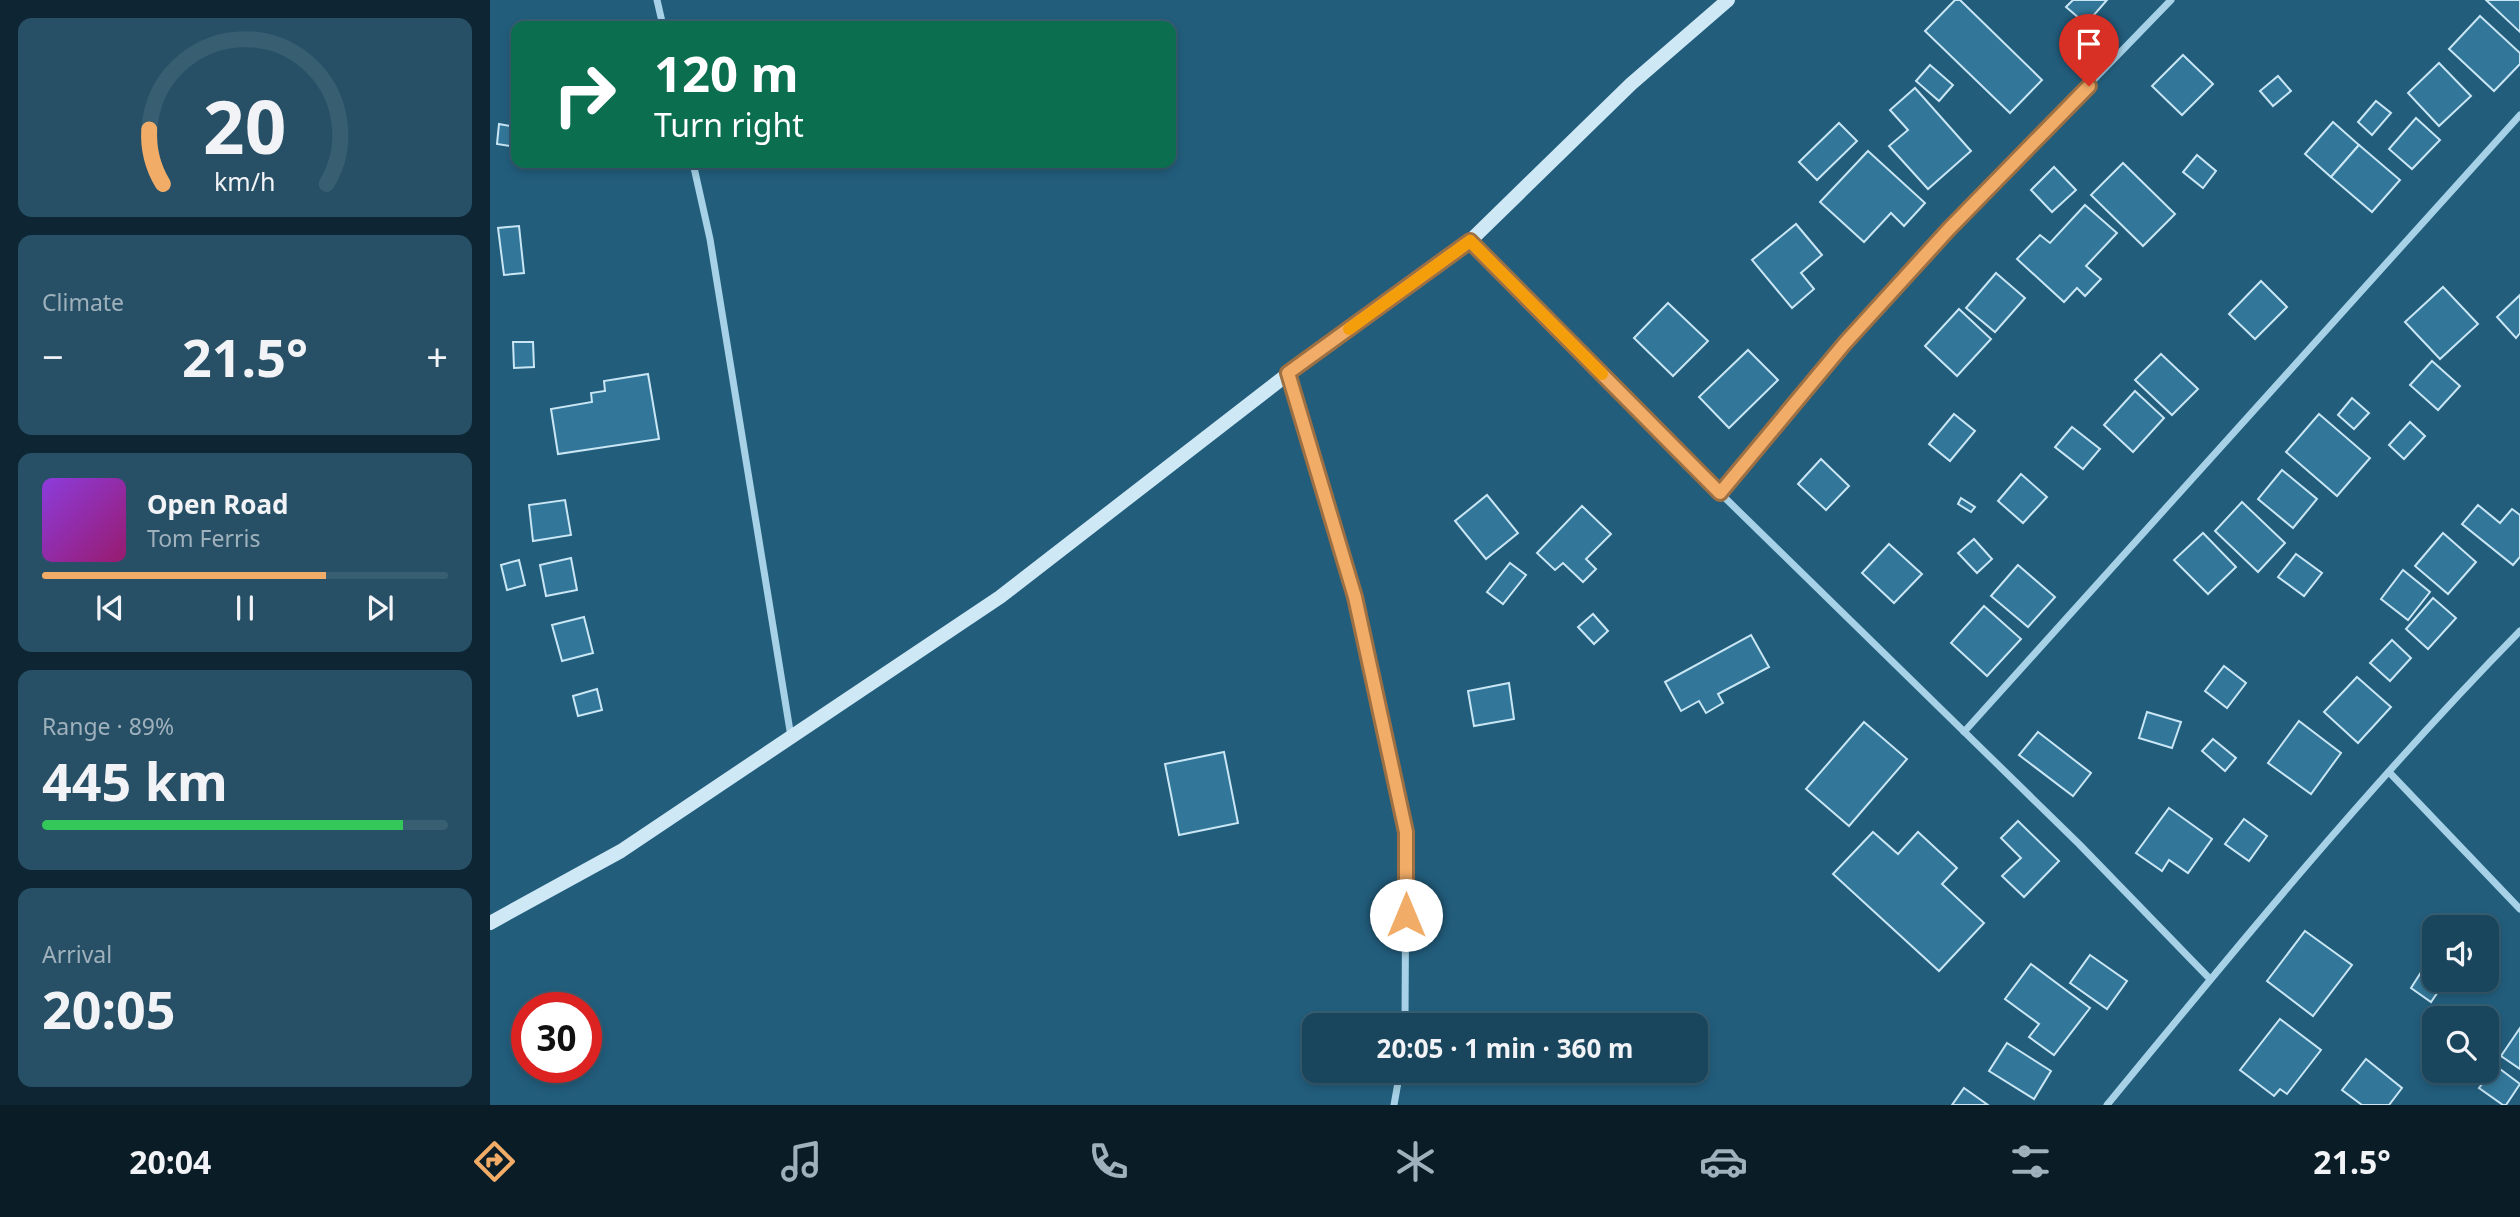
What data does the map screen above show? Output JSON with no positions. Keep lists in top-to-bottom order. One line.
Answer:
{"page":{"turn":["120 m","Turn right"],"tile":["Climate",["Range · 89%","445 km"],["Arrival","20:05"]],"heat":["−","21.5°","+"],"song":["Open Road","Tom Ferris"],"limit":"30","trip":"20:05 · 1 min · 360 m","tabs":["20:04","21.5°"],"gauge":["20","km/h"]}}
